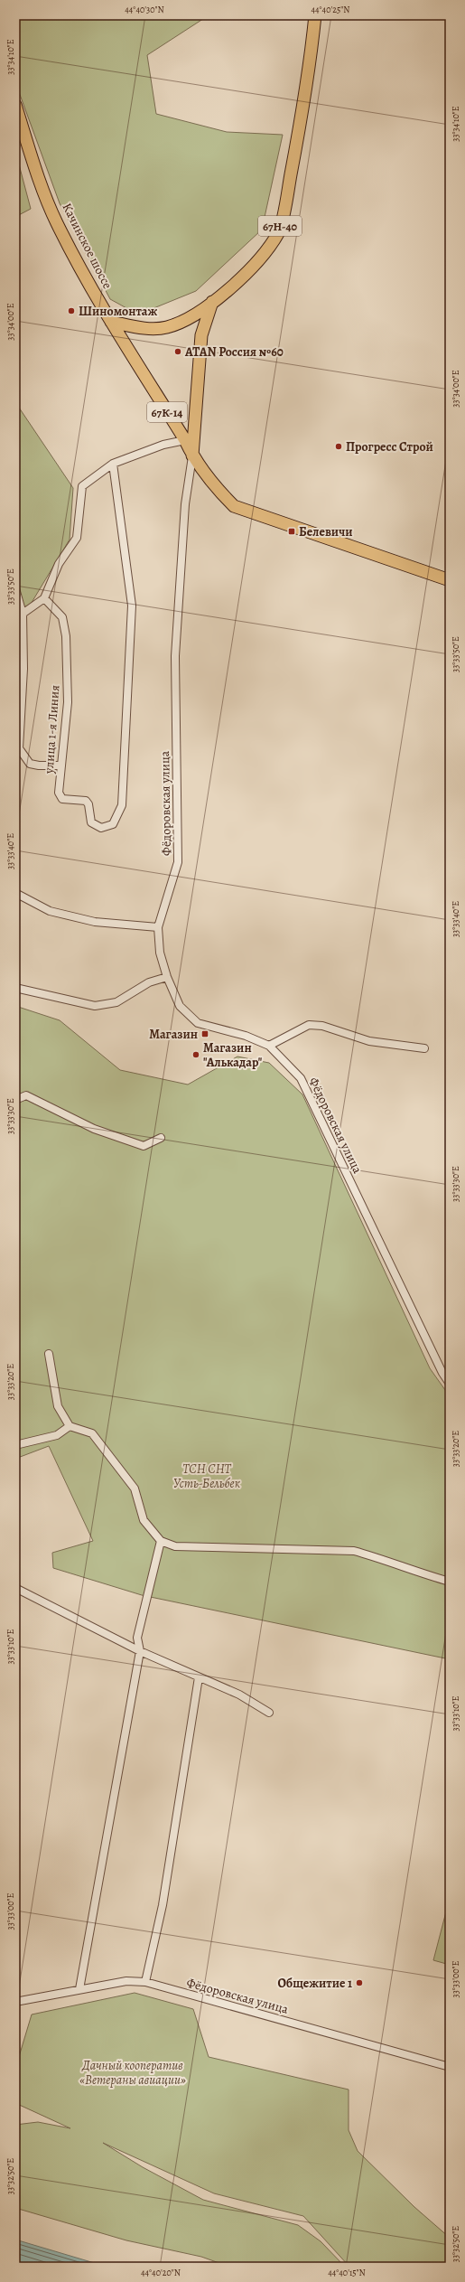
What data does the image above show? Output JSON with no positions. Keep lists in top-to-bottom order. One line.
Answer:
{"streets":{"main road":["67H-40","Качинское шоссе","67К-14"],"street":["улица 1-я Линия","Фёдоровская улица"]},"crossings":[["67H-40","Качинское шоссе"],["Качинское шоссе","Фёдоровская улица"]],"parks":["ТСН СНТ Усть-Бельбек","Дачный кооператив «Ветераны авиации»"],"places":{"other":["Шиномонтаж","ATAN Россия №60","Прогресс Строй","Магазин \"Алькадар\"","Общежитие 1"],"transit":["Белевичи","Магазин"]},"coordinates":["44°40'30\"N","44°40'25\"N","33°34'10\"E","33°34'00\"E","33°33'50\"E","33°33'40\"E","33°33'30\"E","33°33'20\"E","33°33'10\"E","33°33'00\"E","33°32'50\"E","44°40'20\"N","44°40'15\"N"]}
